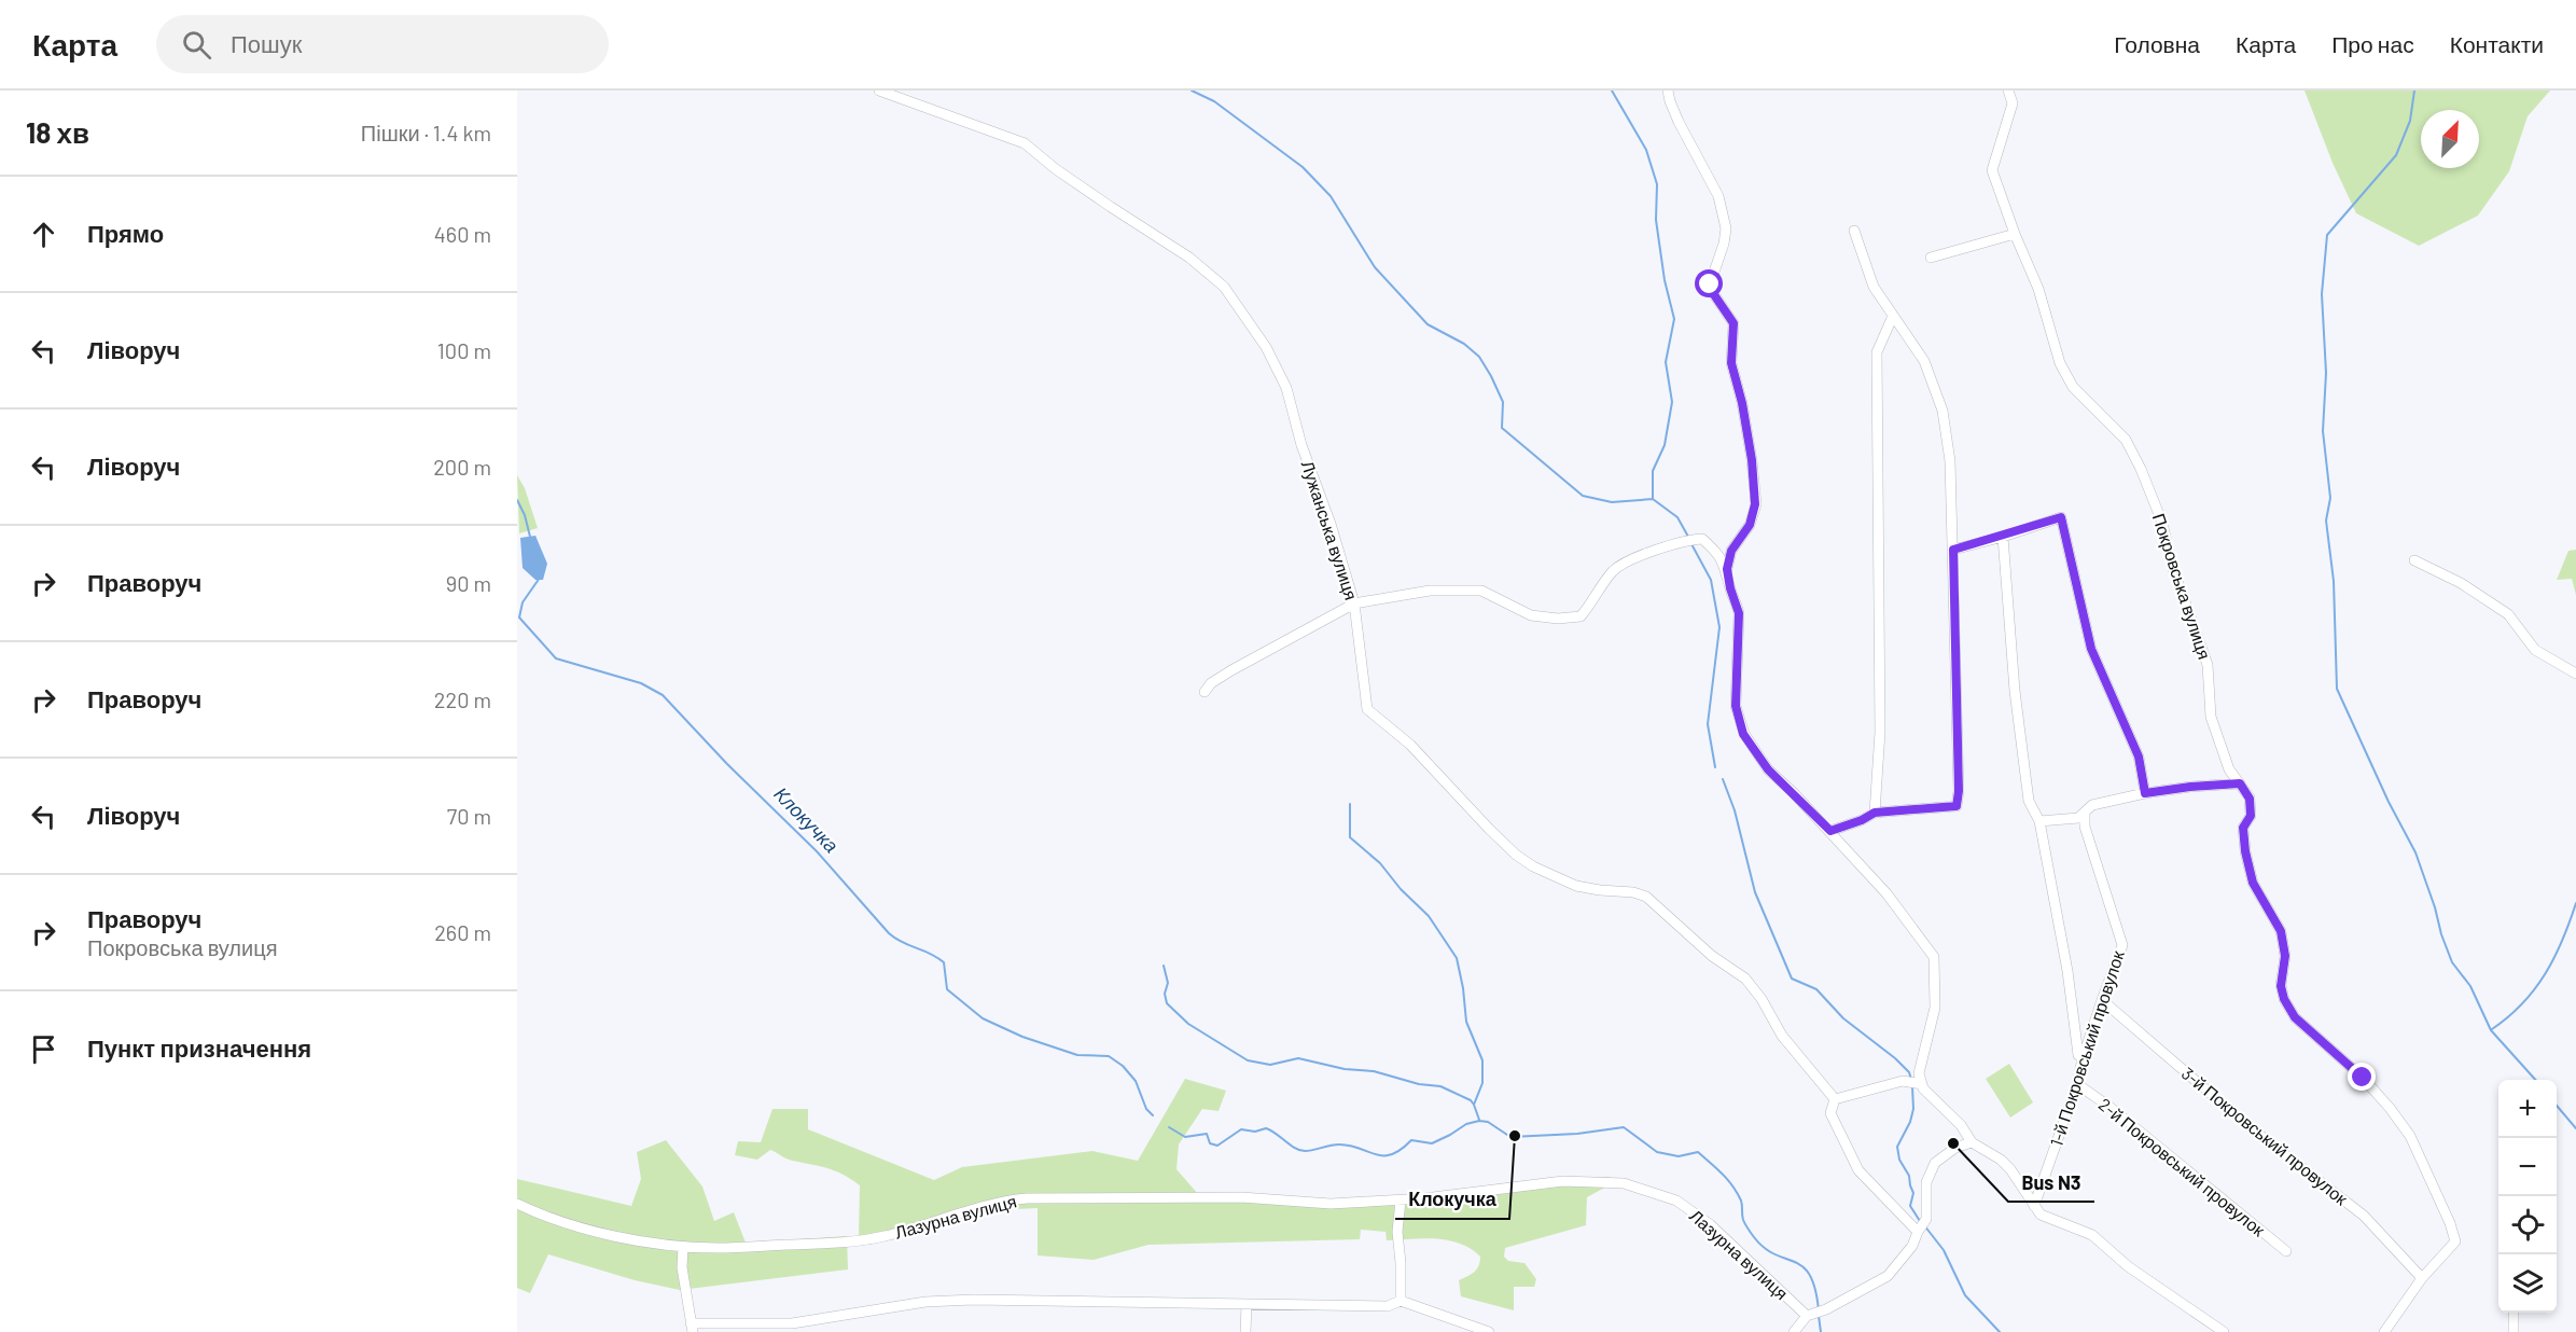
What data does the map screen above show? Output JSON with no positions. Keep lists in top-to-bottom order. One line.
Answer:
{"streets":{"street":["Лужанська вулиця","Покровська вулиця","1-й Покровський провулок","3-й Покровський провулок","2-й Покровський провулок","Лазурна вулиця"]},"crossings":[["Покровська вулиця","3-й Покровський провулок"],["1-й Покровський провулок","3-й Покровський провулок"],["1-й Покровський провулок","2-й Покровський провулок"]],"water":["Клокучка"],"places":["Клокучка","Bus N3"],"north":"top right","page":{"header":"Карта","search":"Пошук","nav":["Головна","Карта","Про нас","Контакти"],"heading":["18 хв","Пішки · 1.4 km"],"list":[["Прямо","460 m"],["Ліворуч","100 m"],["Ліворуч","200 m"],["Праворуч","90 m"],["Праворуч","220 m"],["Ліворуч","70 m"],["Праворуч","Покровська вулиця","260 m"],"Пункт призначення"],"map_buttons":["+","−"]}}
